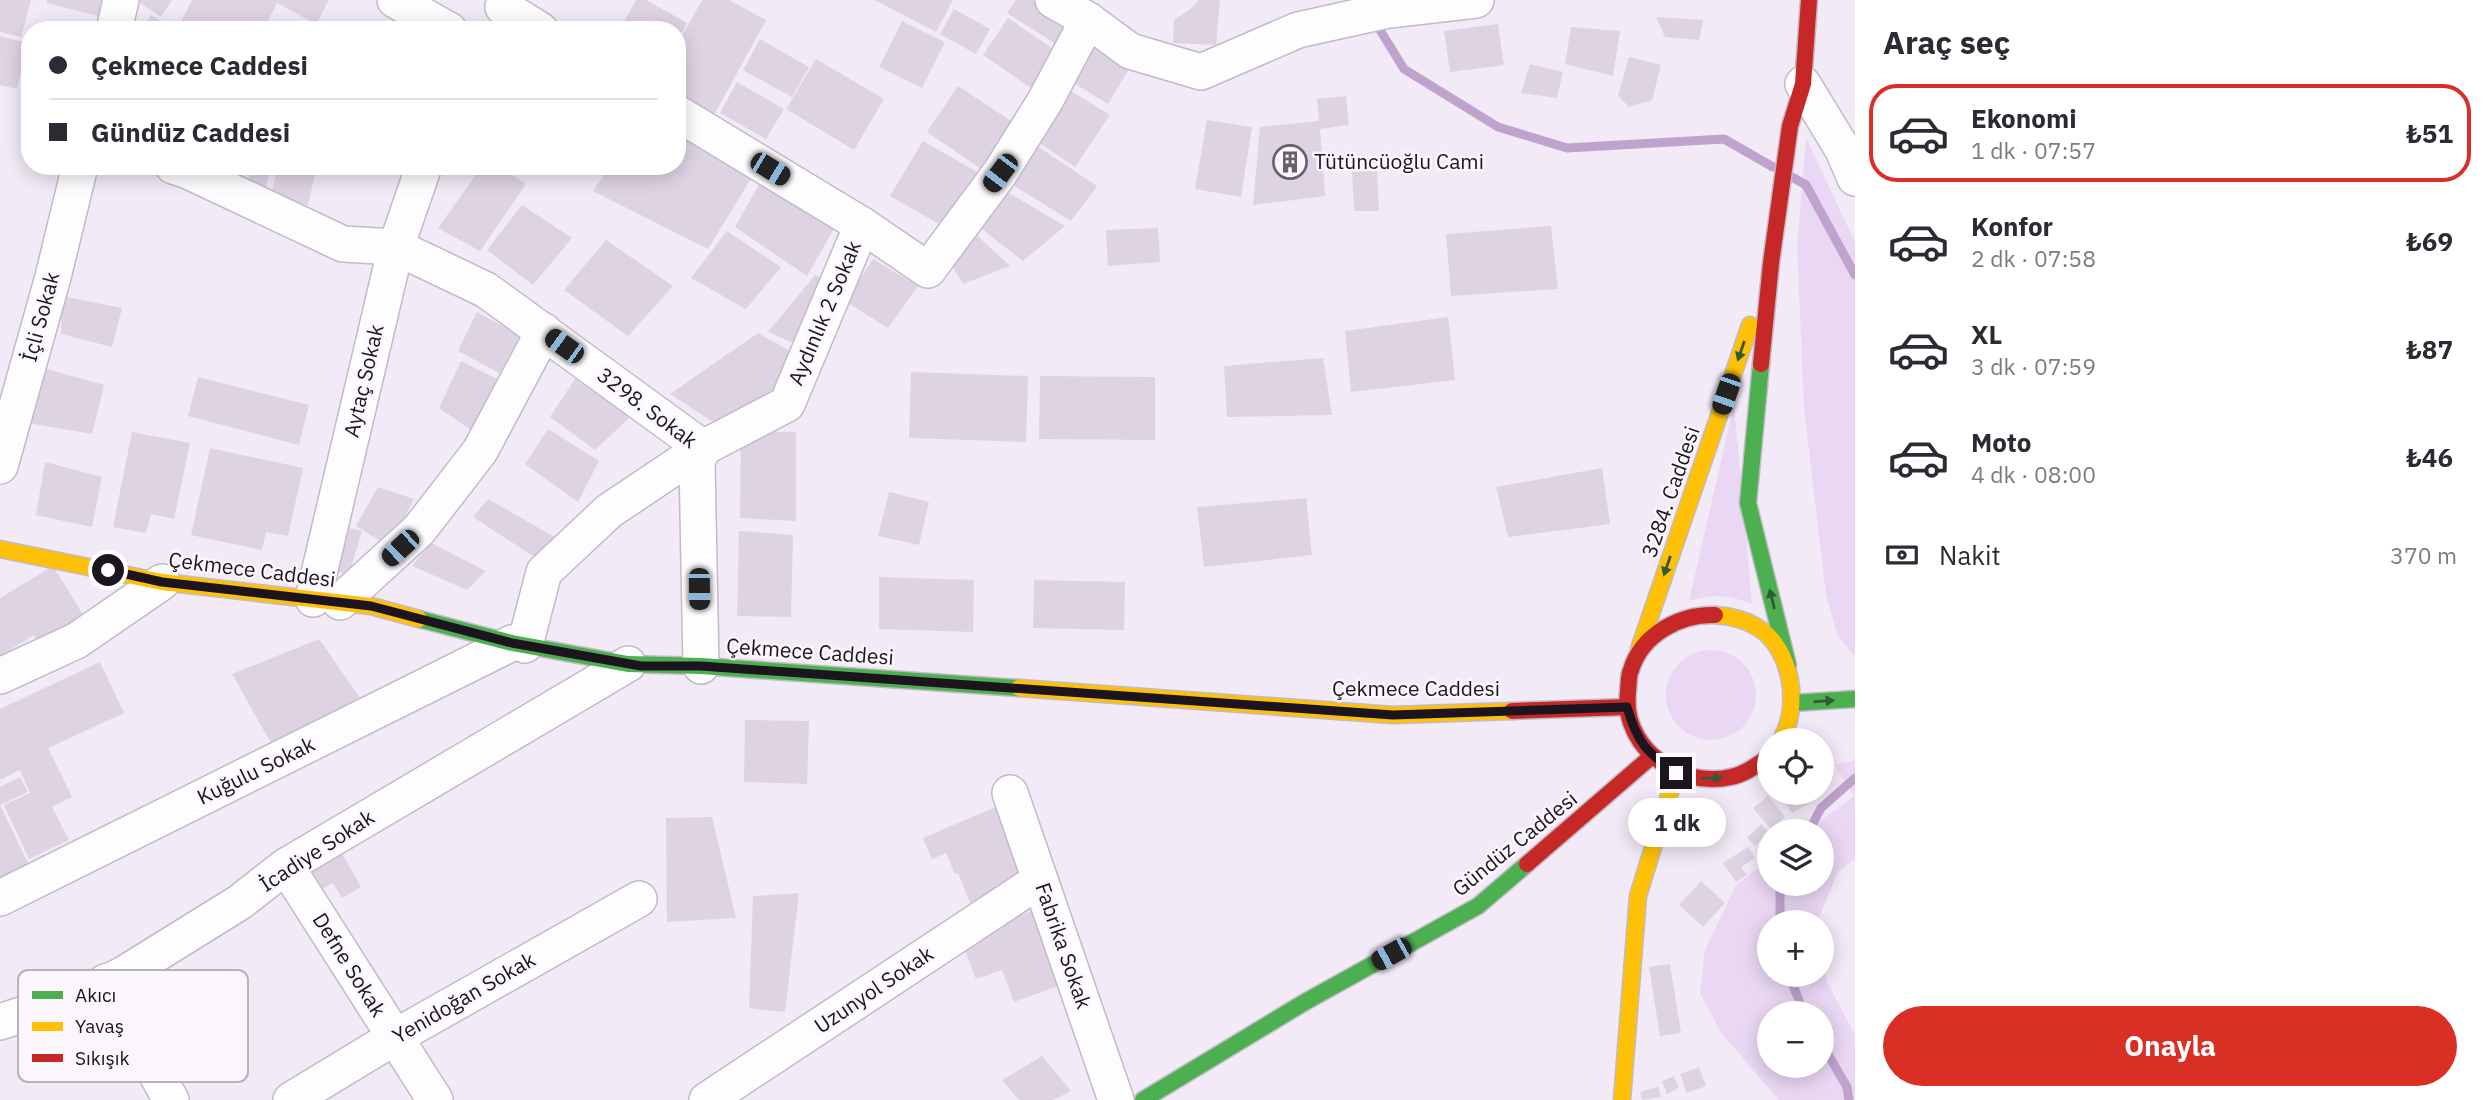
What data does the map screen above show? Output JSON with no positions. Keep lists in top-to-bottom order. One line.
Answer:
{"streets":{"main road":["3284. Caddesi","Çekmece Caddesi","Gündüz Caddesi"],"street":["Aydınlık 2 Sokak","İçli Sokak","Aytaç Sokak","3298. Sokak","Kuğulu Sokak","İcadiye Sokak","Fabrika Sokak","Defne Sokak","Uzunyol Sokak","Yenidoğan Sokak"]},"crossings":[["Aydınlık 2 Sokak","3298. Sokak"],["Aydınlık 2 Sokak","Çekmece Caddesi"],["Aydınlık 2 Sokak","Kuğulu Sokak"],["Aytaç Sokak","3298. Sokak"],["Aytaç Sokak","Çekmece Caddesi"],["3298. Sokak","Çekmece Caddesi"],["Çekmece Caddesi","Kuğulu Sokak"],["Çekmece Caddesi","İcadiye Sokak"],["İcadiye Sokak","Defne Sokak"],["Fabrika Sokak","Uzunyol Sokak"],["Defne Sokak","Yenidoğan Sokak"]],"places":{"building":["Tütüncüoğlu Cami"]},"legend":["Akıcı","Yavaş","Sıkışık"],"page":{"heading":"Araç seç","banner":["Çekmece Caddesi","Gündüz Caddesi"],"list":[{"name":"Ekonomi","note":"1 dk · 07:57","value":"₺51"},{"name":"Konfor","note":"2 dk · 07:58","value":"₺69"},{"name":"XL","note":"3 dk · 07:59","value":"₺87"},{"name":"Moto","note":"4 dk · 08:00","value":"₺46"}],"pay":["Nakit","370 m"],"map_buttons":["+","−"],"bubble":"1 dk","buttons":"Onayla"}}
